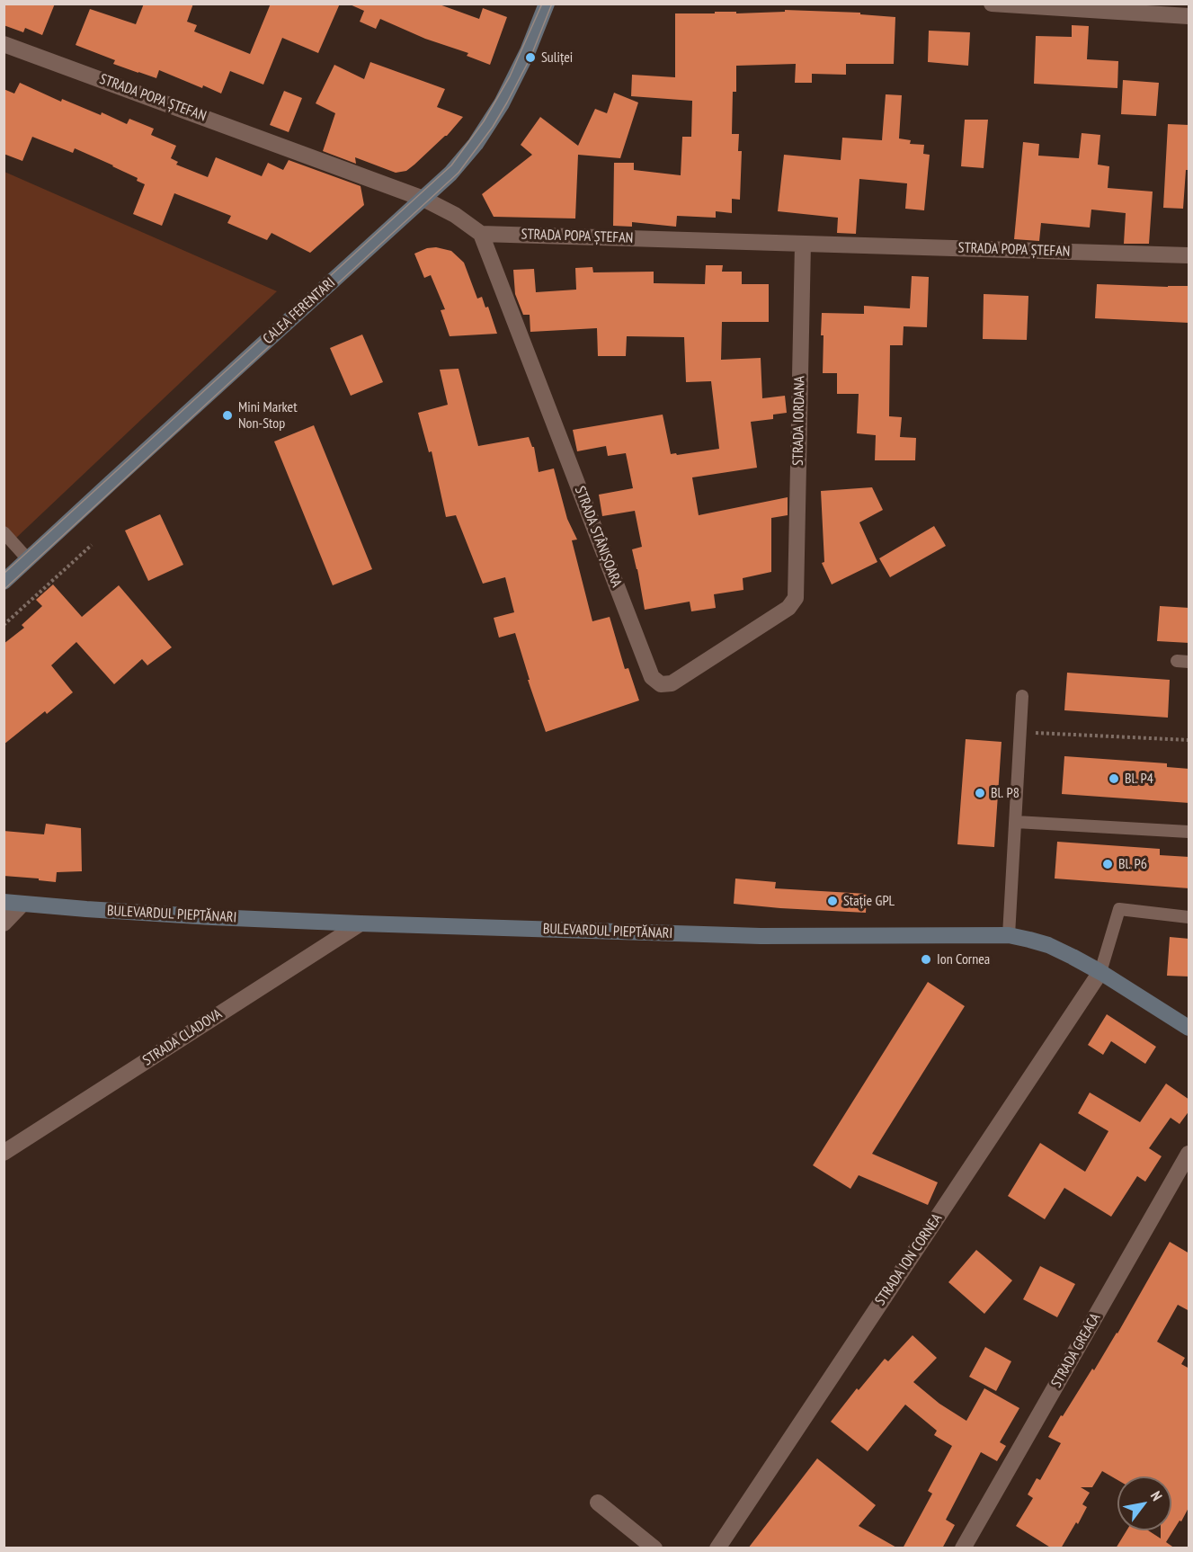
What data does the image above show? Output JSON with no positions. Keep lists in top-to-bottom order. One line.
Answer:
{"streets":{"main road":["CALEA FERENTARI","BULEVARDUL PIEPTĂNARI"],"street":["STRADA POPA ȘTEFAN","STRADA IORDANA","STRADA STÂNIȘOARA","STRADA CLADOVA","STRADA ION CORNEA","STRADA GREACA"]},"crossings":[["STRADA POPA ȘTEFAN","CALEA FERENTARI"],["STRADA POPA ȘTEFAN","STRADA IORDANA"],["STRADA POPA ȘTEFAN","STRADA STÂNIȘOARA"],["STRADA IORDANA","STRADA STÂNIȘOARA"],["BULEVARDUL PIEPTĂNARI","STRADA CLADOVA"],["BULEVARDUL PIEPTĂNARI","STRADA ION CORNEA"]],"places":["Suliței","Mini Market Non-Stop","Bl. P4","Bl. P8","Bl. P6","Stație GPL","Ion Cornea"],"north":"top right"}
